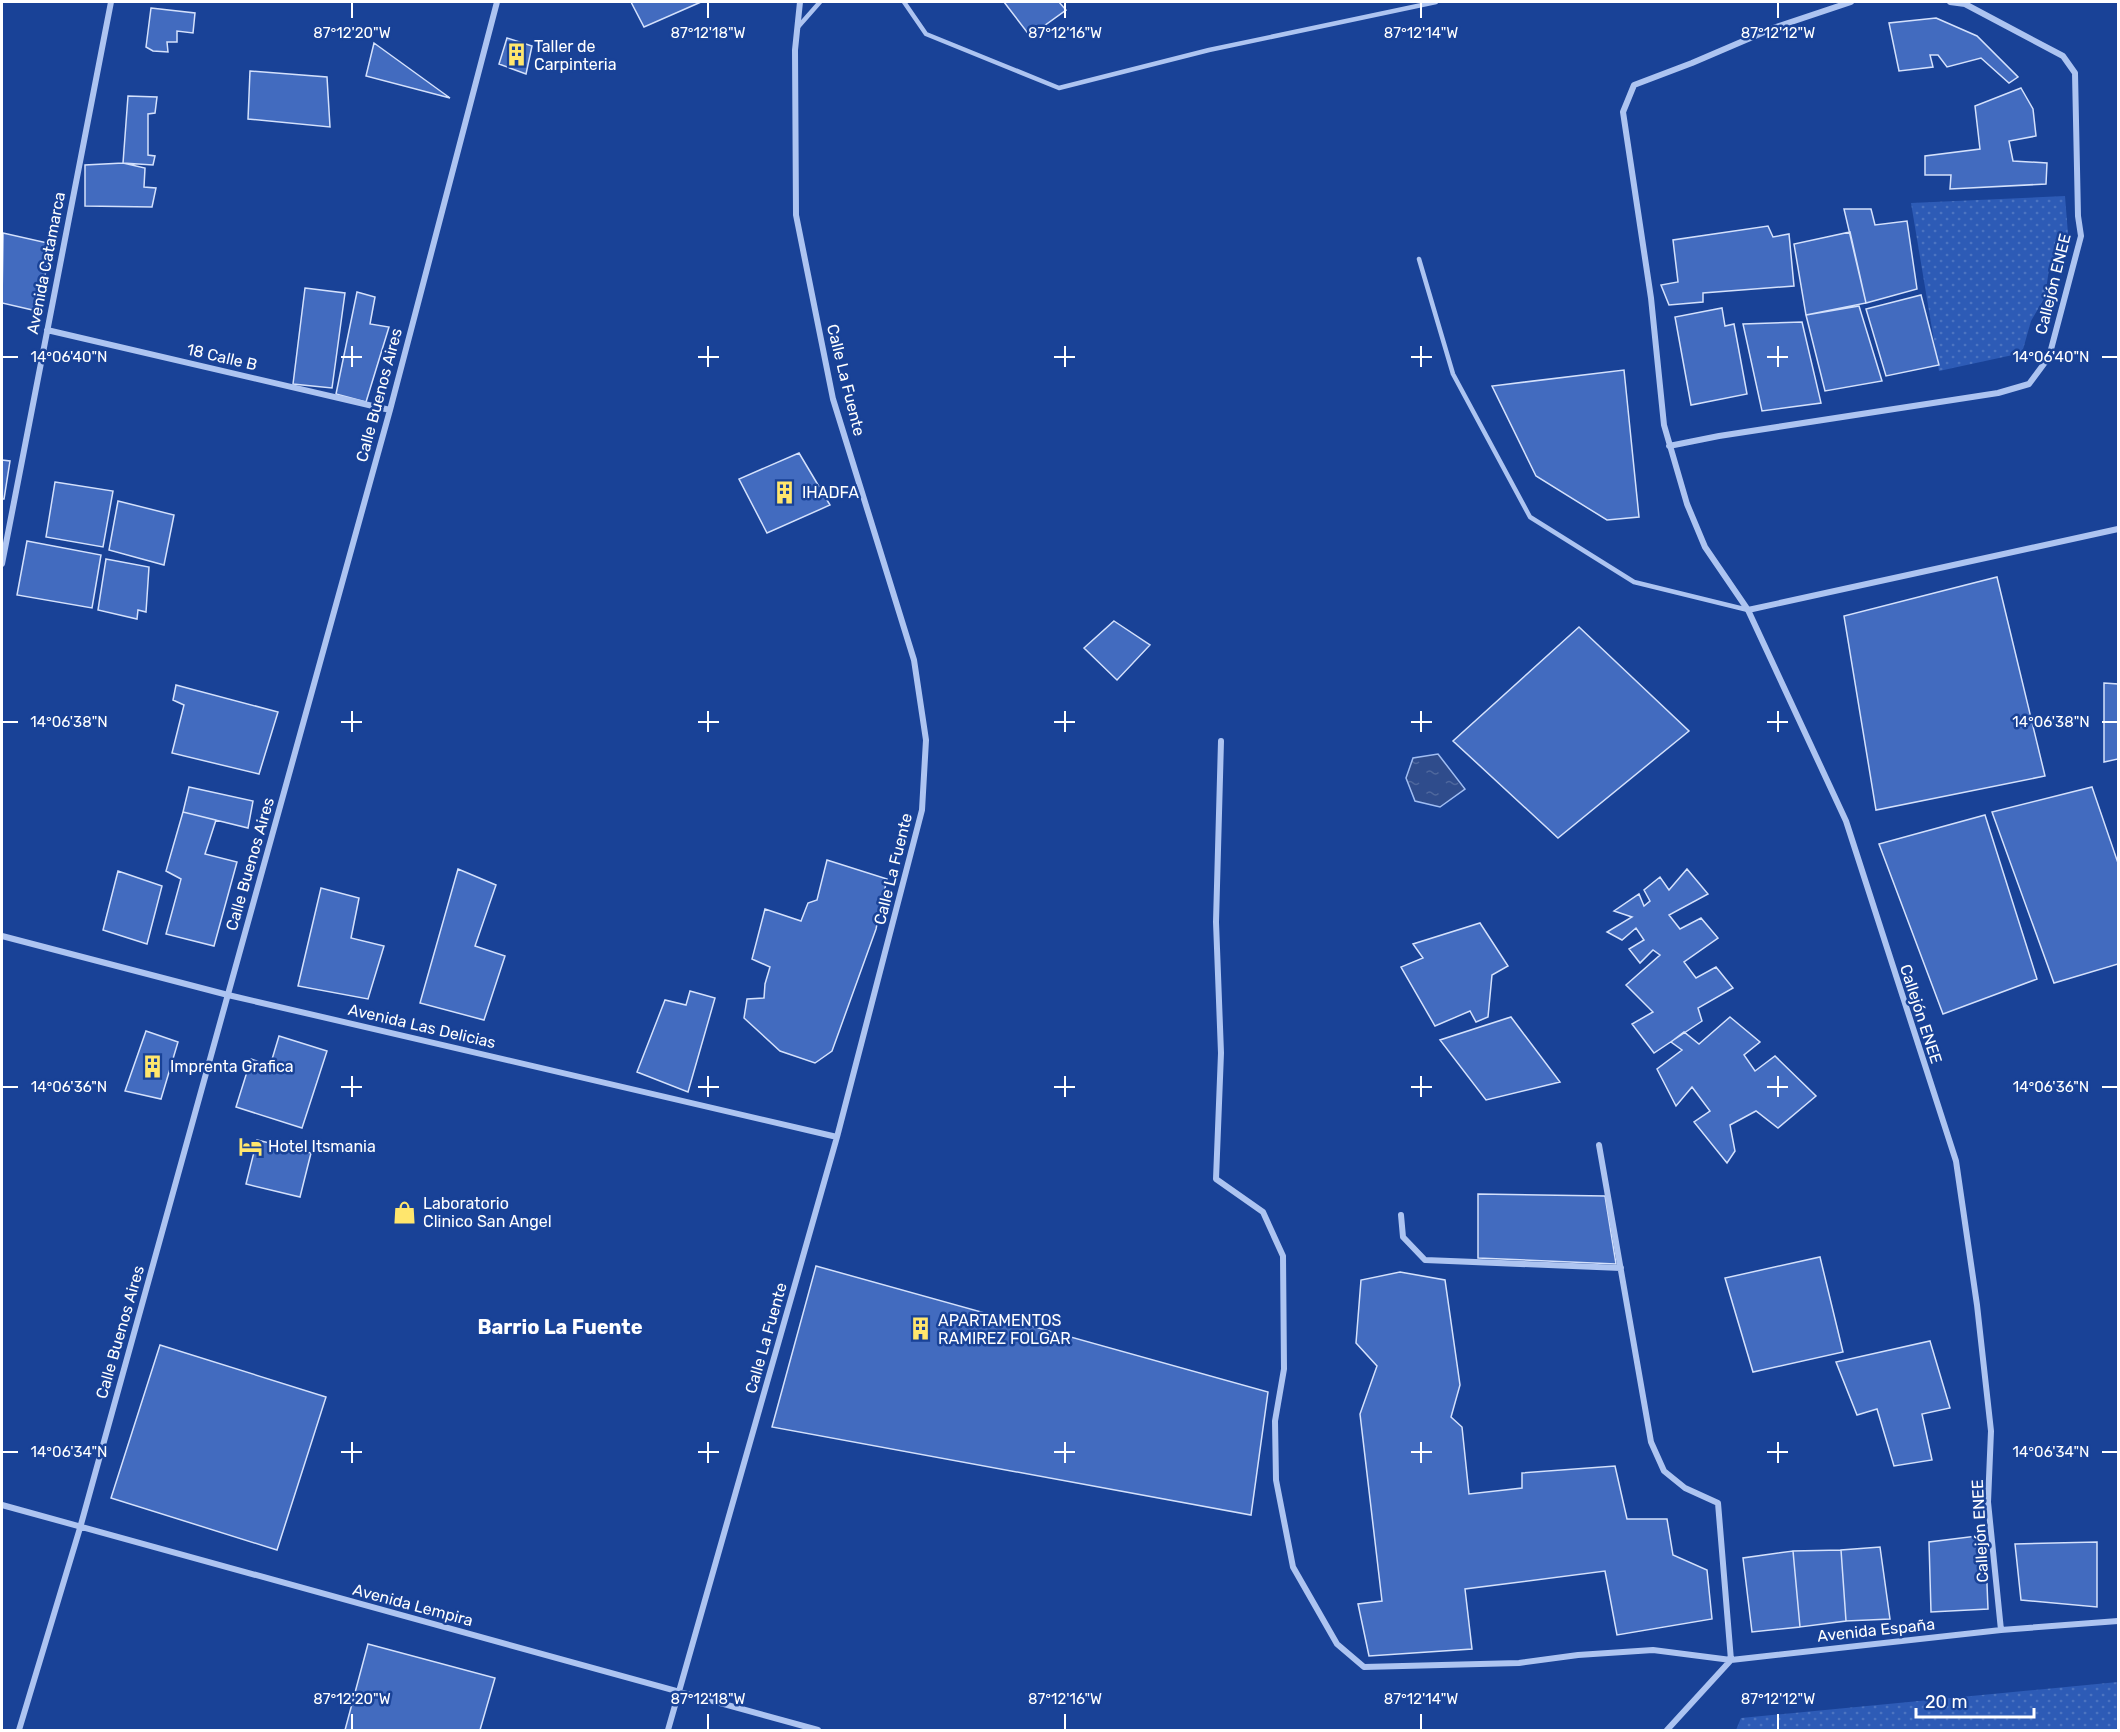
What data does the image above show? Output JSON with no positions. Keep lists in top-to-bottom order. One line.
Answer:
{"streets":{"street":["Avenida Catamarca","Callejón ENEE","18 Calle B","Calle La Fuente","Calle Buenos Aires","Avenida Las Delicias","Avenida Lempira","Avenida España"]},"crossings":[["Avenida Catamarca","18 Calle B"],["Callejón ENEE","Avenida España"],["18 Calle B","Calle Buenos Aires"],["Calle La Fuente","Avenida Las Delicias"],["Calle La Fuente","Avenida Lempira"],["Calle Buenos Aires","Avenida Las Delicias"],["Calle Buenos Aires","Avenida Lempira"]],"districts":["Barrio La Fuente"],"places":{"building":["Taller de Carpinteria","IHADFA","Imprenta Grafica","APARTAMENTOS RAMIREZ FOLGAR"],"hotel":["Hotel Itsmania"],"shop":["Laboratorio Clinico San Angel"]},"scale_bar":"20 m","coordinates":["87°12'20\"W","87°12'18\"W","87°12'16\"W","87°12'14\"W","87°12'12\"W","14°06'40\"N","14°06'38\"N","14°06'36\"N","14°06'34\"N"]}
